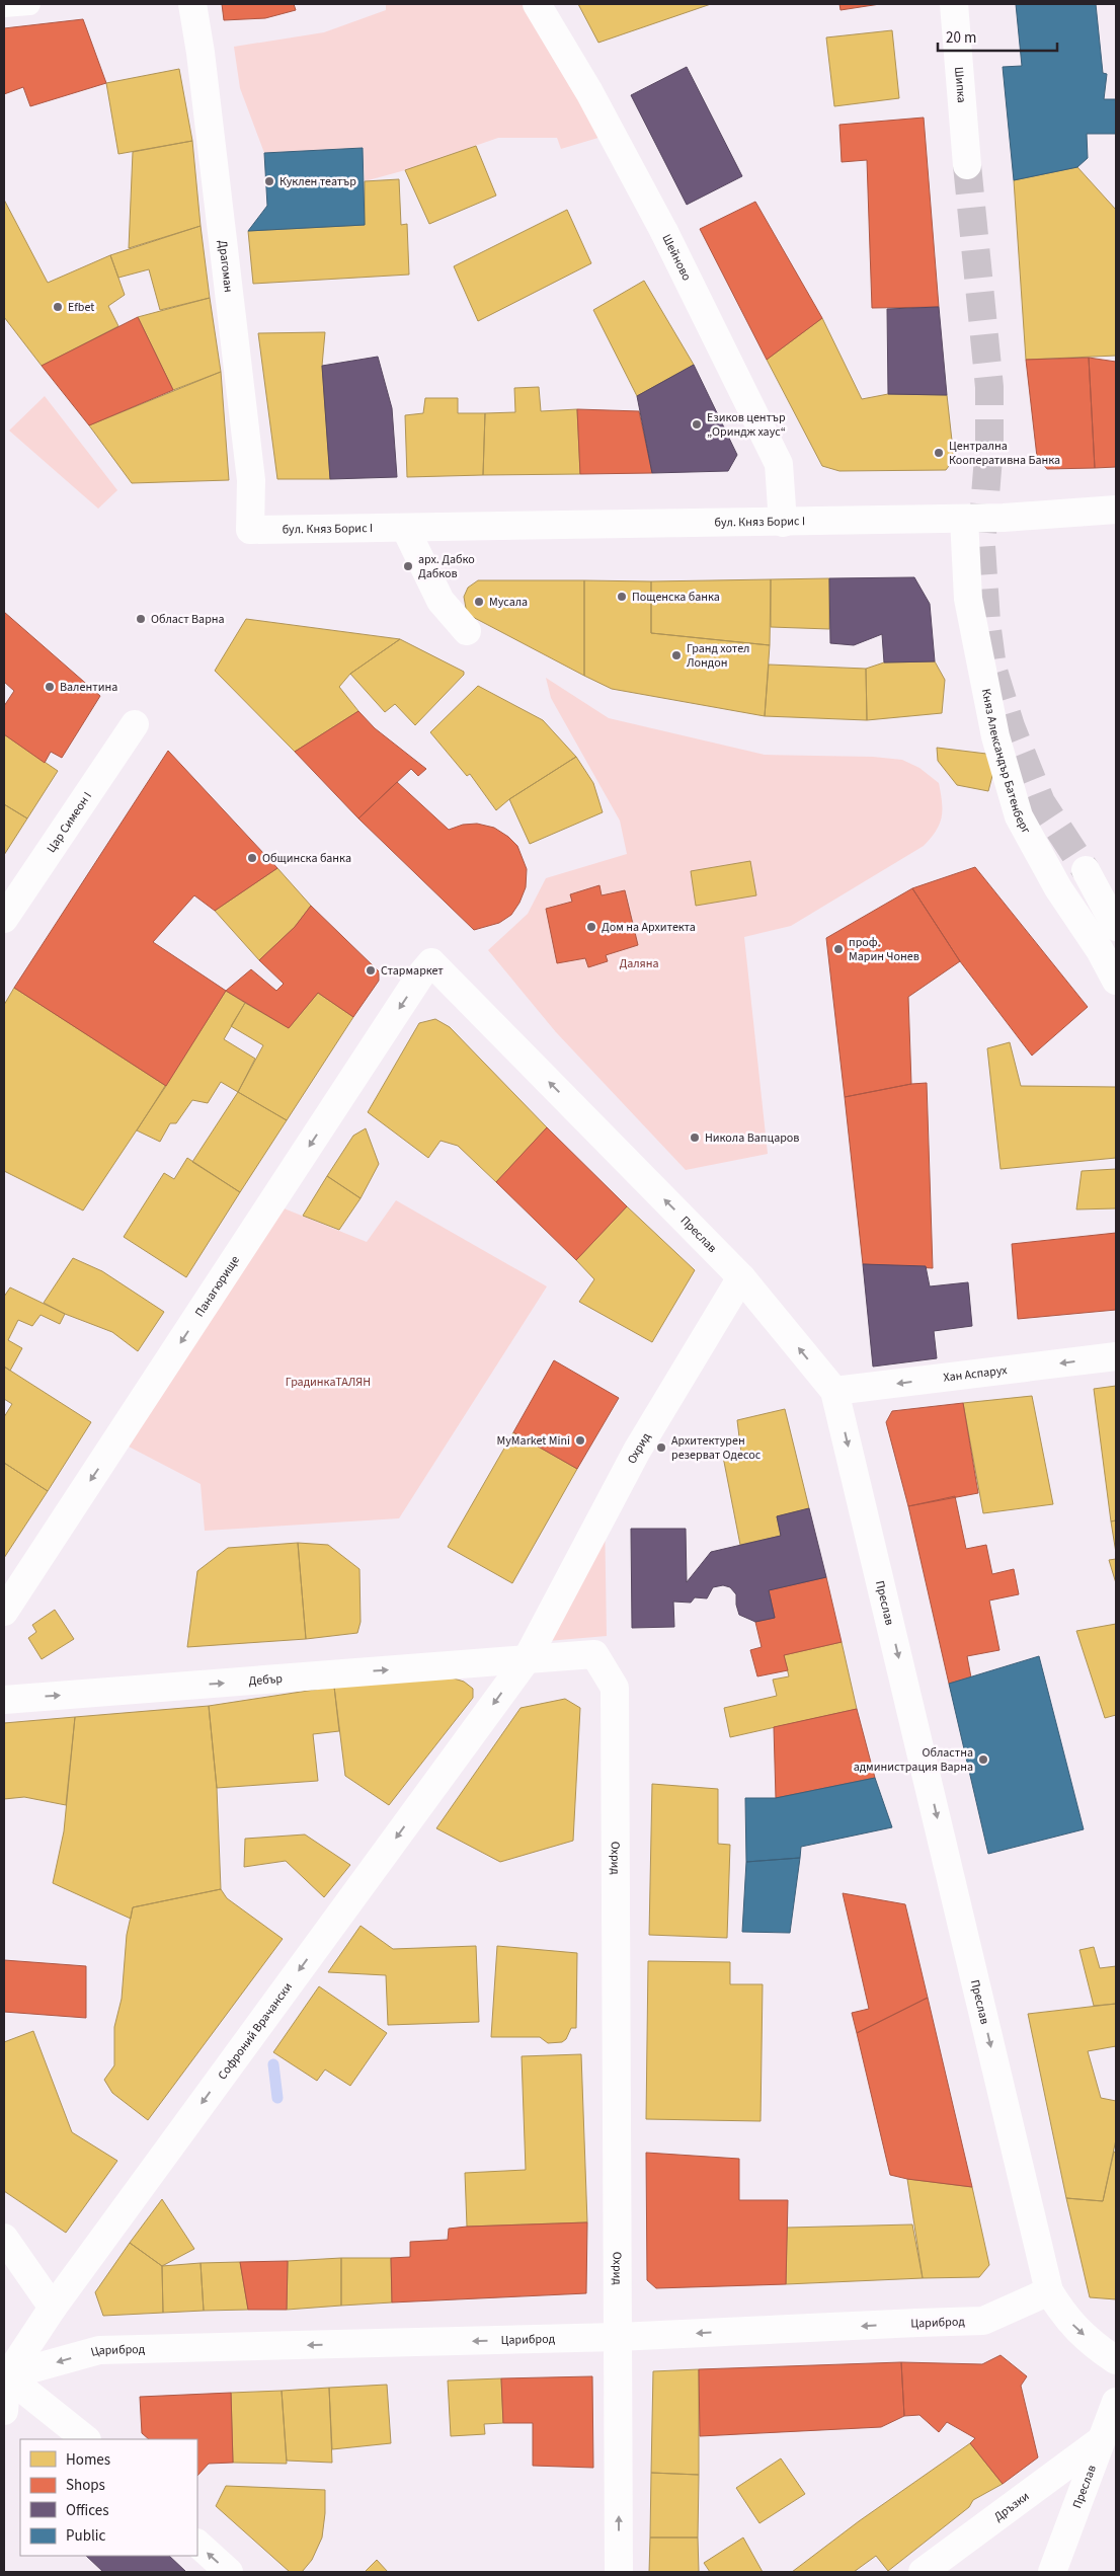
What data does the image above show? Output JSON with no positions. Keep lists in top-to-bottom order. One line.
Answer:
{"streets":{"street":["Шипка","Шейново","Драгоман","бул. Княз Борис I","Княз Александър Батенберг","Цар Симеон I","Преслав","Панагюрище","Хан Аспарух","Охрид","Дебър","Софроний Врачански","Цариброд","Дръзки"]},"crossings":[["Шейново","бул. Княз Борис I"],["Драгоман","бул. Княз Борис I"],["бул. Княз Борис I","Княз Александър Батенберг"],["Преслав","Панагюрище"],["Преслав","Хан Аспарух"],["Преслав","Охрид"],["Преслав","Цариброд"],["Преслав","Дръзки"],["Охрид","Дебър"],["Охрид","Софроний Врачански"],["Охрид","Цариброд"],["Дебър","Софроний Врачански"],["Софроний Врачански","Цариброд"]],"one_way":["Панагюрище","Хан Аспарух","Дебър","Софроний Врачански","Цариброд"],"parks":["Даляна","ГрадинкаТАЛЯН"],"places":["Куклен театър","Efbet","Езиков център „Ориндж хаус“","Централна Кооперативна Банка","арх. Дабко Дабков","Пощенска банка","Мусала","Област Варна","Гранд хотел Лондон","Валентина","Общинска банка","Дом на Архитекта","проф. Марин Чонев","Стармаркет","Никола Вапцаров","MyMarket Mini","Архитектурен резерват Одесос","Областна администрация Варна"],"legend":["Homes","Shops","Offices","Public"],"scale_bar":"20 m"}
